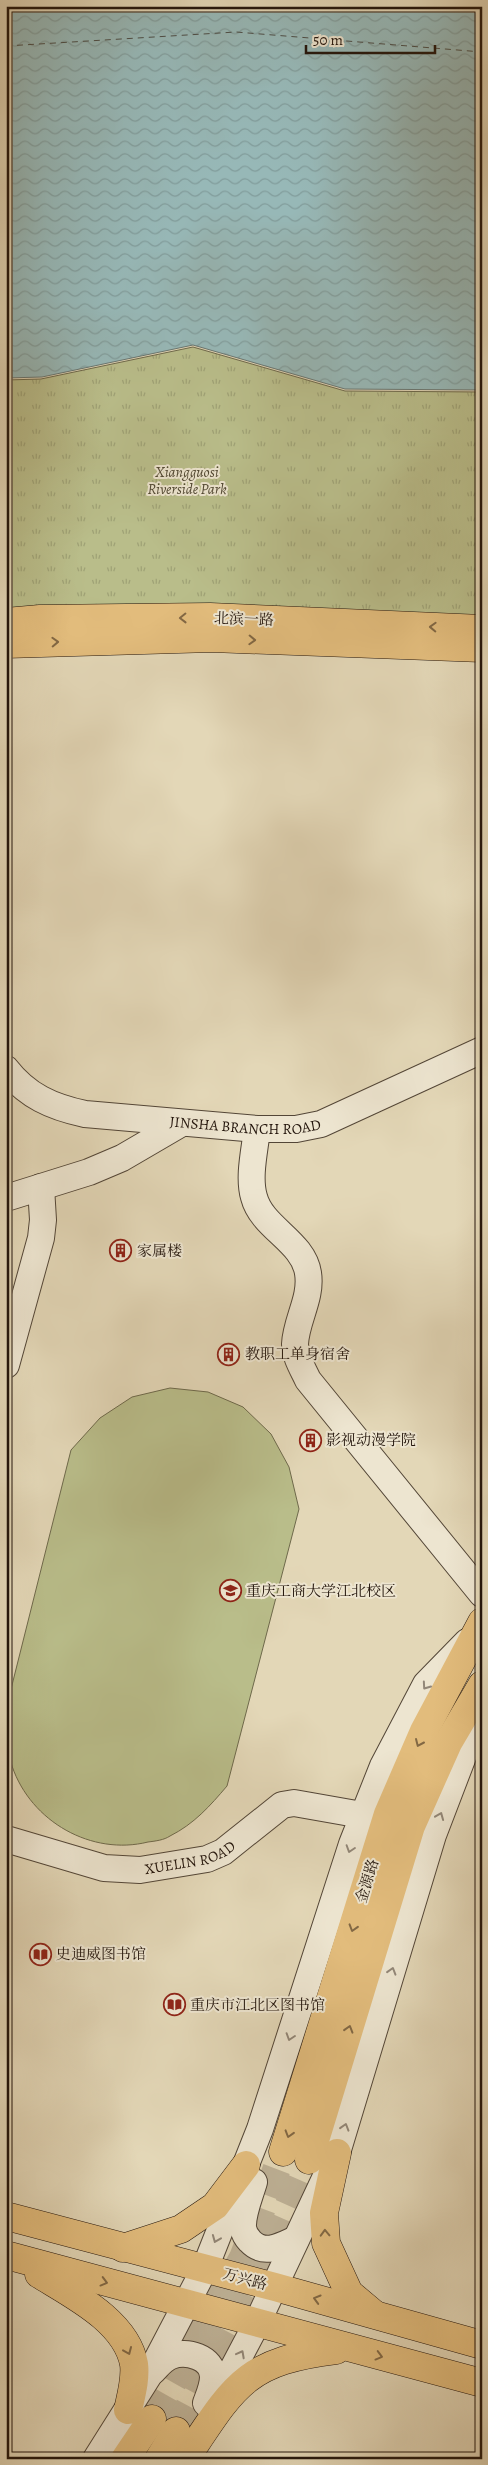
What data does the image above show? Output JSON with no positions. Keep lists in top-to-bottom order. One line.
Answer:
{"streets":{"main road":["北滨一路","金源路","万兴路"],"street":["JINSHA BRANCH ROAD","XUELIN ROAD"]},"parks":["Xiangguosi Riverside Park"],"places":{"building":["家属楼","教职工单身宿舍","影视动漫学院"],"school or university":["重庆工商大学江北校区"],"library":["史迪威图书馆","重庆市江北区图书馆"]},"scale_bar":"50 m"}
